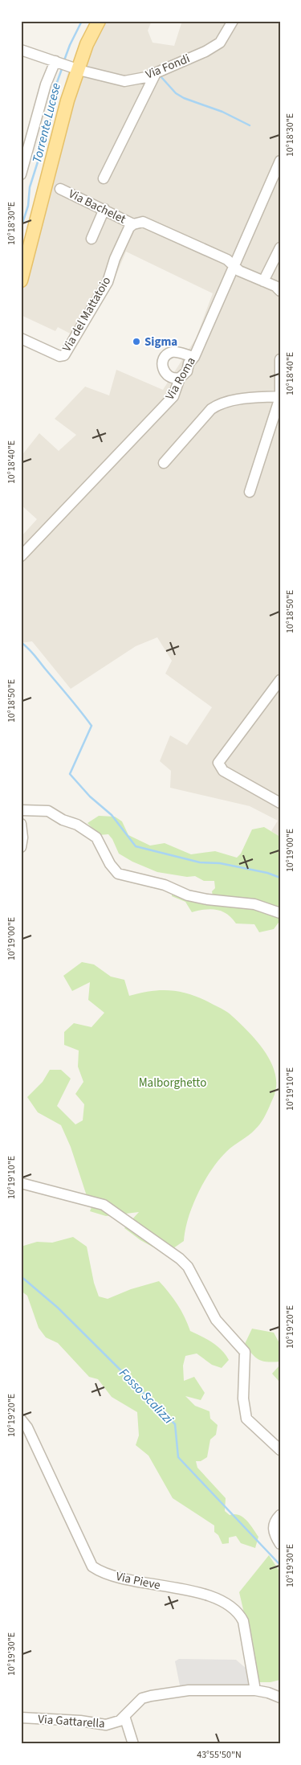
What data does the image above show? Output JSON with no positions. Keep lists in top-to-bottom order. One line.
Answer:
{"streets":{"street":["Via Fondi","Via Bachelet","Via del Mattatoio","Via Roma","Via Pieve","Via Gattarella"]},"crossings":[["Via Bachelet","Via del Mattatoio"],["Via Pieve","Via Gattarella"]],"water":["Torrente Lucese","Fosso Scalizzi"],"parks":["Malborghetto"],"places":["Sigma"],"coordinates":["10°18'30\"E","10°18'40\"E","10°18'50\"E","10°19'00\"E","10°19'10\"E","10°19'20\"E","10°19'30\"E","43°55'50\"N"]}
